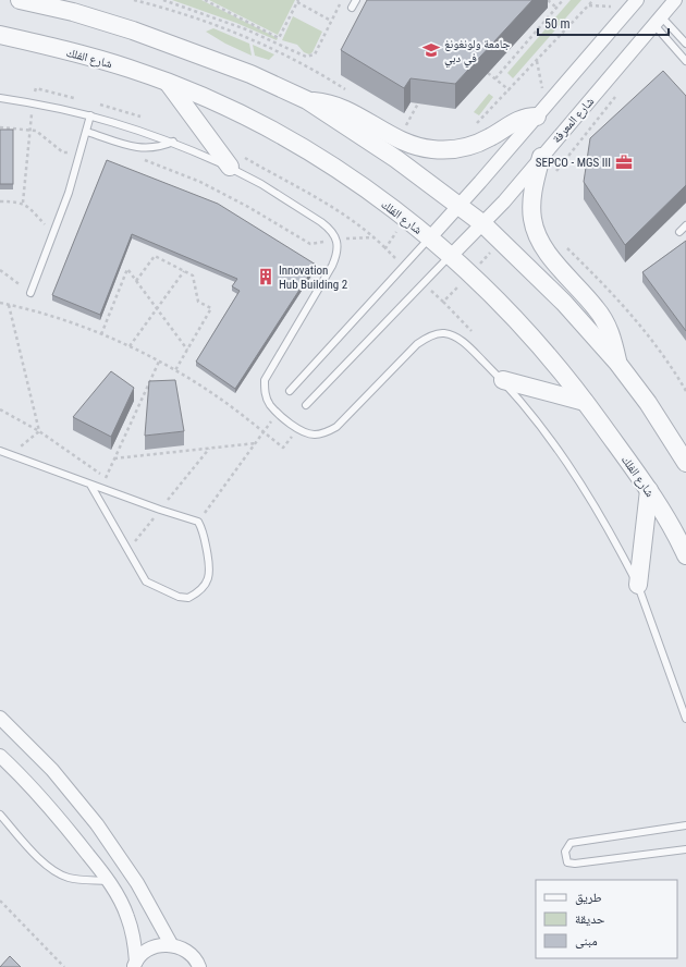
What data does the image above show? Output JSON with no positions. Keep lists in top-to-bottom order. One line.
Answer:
{"streets":{"street":["شارع الفلك","شارع المعرفة"]},"crossings":[["شارع الفلك","شارع المعرفة"]],"places":{"school or university":["جامعة ولونغونغ في دبي"],"office":["SEPCO - MGS III"],"building":["Innovation Hub Building 2"]},"legend":["طريق","حديقة","مبنى"],"scale_bar":"50 m"}
